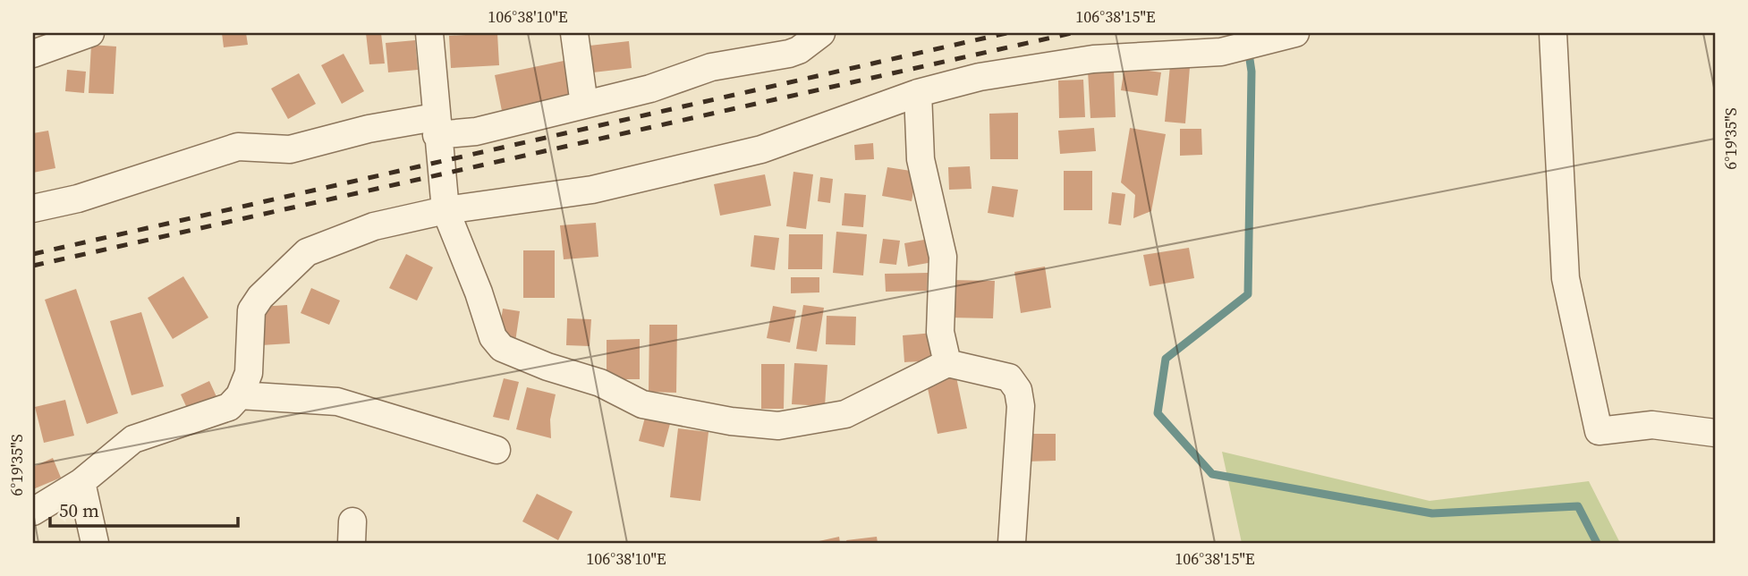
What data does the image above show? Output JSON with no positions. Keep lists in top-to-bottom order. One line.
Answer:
{"scale_bar":"50 m","coordinates":["106°38'10\"E","106°38'15\"E","6°19'35\"S"]}
